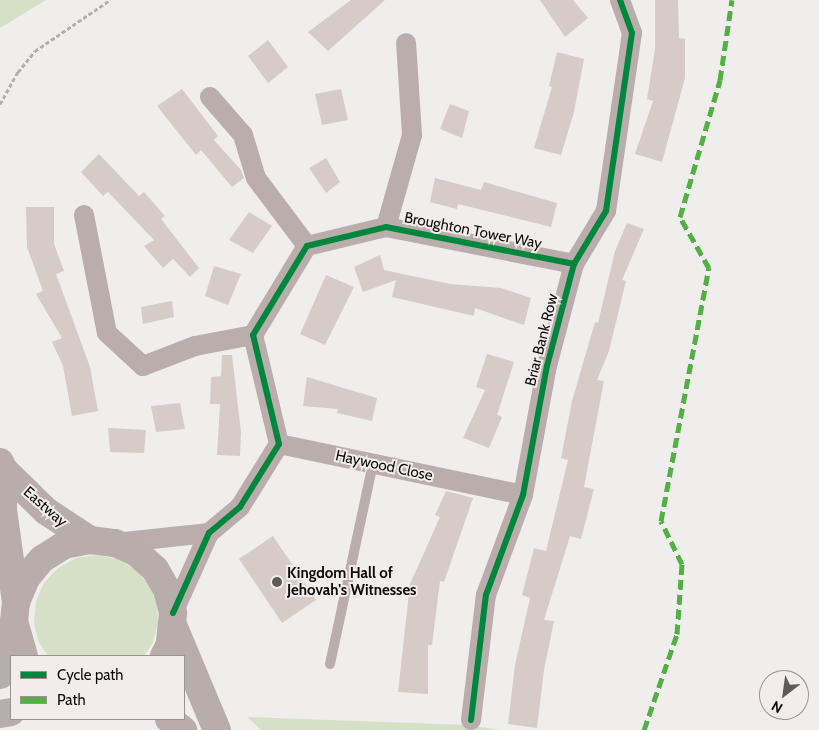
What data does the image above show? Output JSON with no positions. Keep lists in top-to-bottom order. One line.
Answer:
{"streets":{"main road":["Eastway"],"street":["Broughton Tower Way","Briar Bank Row","Haywood Close"]},"crossings":[["Broughton Tower Way","Briar Bank Row"],["Briar Bank Row","Haywood Close"]],"places":["Kingdom Hall of Jehovah's Witnesses"],"legend":["Cycle path","Path"],"north":"bottom left"}
